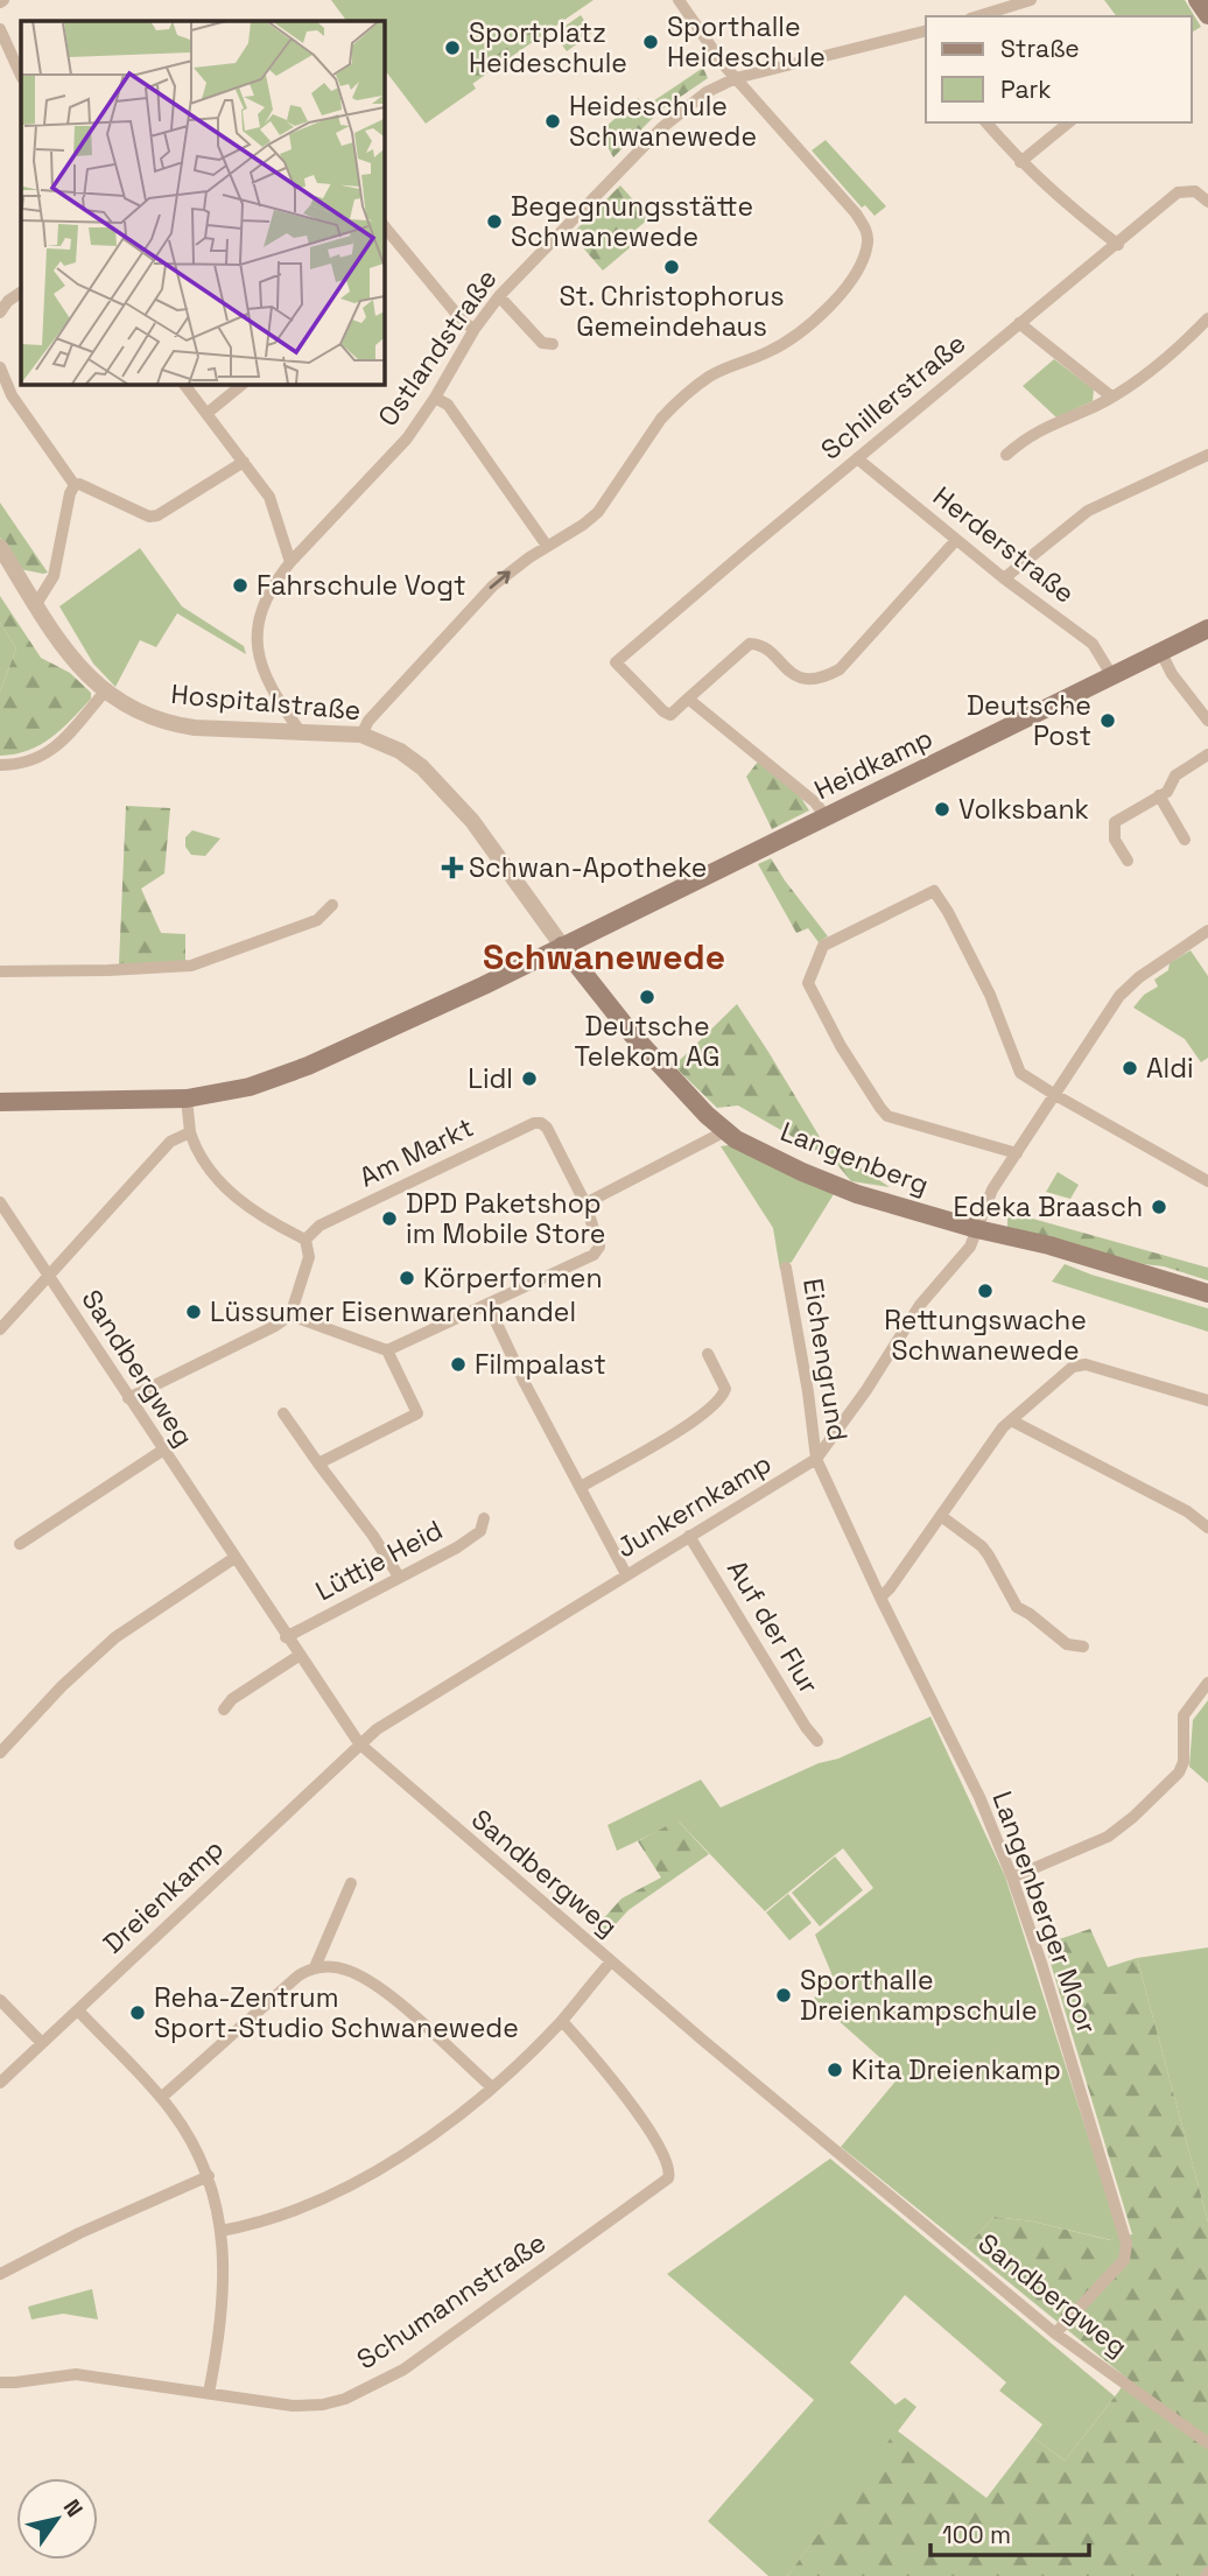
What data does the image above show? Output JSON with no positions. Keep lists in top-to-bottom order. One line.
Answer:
{"streets":{"main road":["Heidkamp","Langenberg"],"street":["Ostlandstraße","Schillerstraße","Herderstraße","Hospitalstraße","Am Markt","Eichengrund","Sandbergweg","Junkernkamp","Lüttje Heid","Auf der Flur","Dreienkamp","Langenberger Moor","Schumannstraße"]},"crossings":[["Ostlandstraße","Hospitalstraße"],["Schillerstraße","Herderstraße"],["Herderstraße","Heidkamp"],["Hospitalstraße","Heidkamp"],["Hospitalstraße","Langenberg"],["Heidkamp","Langenberg"],["Langenberg","Junkernkamp"],["Eichengrund","Junkernkamp"],["Eichengrund","Langenberger Moor"],["Sandbergweg","Junkernkamp"],["Sandbergweg","Lüttje Heid"],["Sandbergweg","Dreienkamp"],["Sandbergweg","Langenberger Moor"],["Junkernkamp","Auf der Flur"],["Junkernkamp","Dreienkamp"],["Junkernkamp","Langenberger Moor"]],"districts":["Schwanewede"],"places":{"other":["Sporthalle Heideschule","Sportplatz Heideschule","Heideschule Schwanewede","Begegnungsstätte Schwanewede","St. Christophorus Gemeindehaus","Fahrschule Vogt","Deutsche Post","Volksbank","Deutsche Telekom AG","Aldi","Lidl","Edeka Braasch","DPD Paketshop im Mobile Store","Körperformen","Rettungswache Schwanewede","Lüssumer Eisenwarenhandel","Filmpalast","Sporthalle Dreienkampschule","Reha-Zentrum Sport-Studio Schwanewede","Kita Dreienkamp"],"health":["Schwan-Apotheke"]},"legend":["Straße","Park"],"scale_bar":"100 m","north":"top right"}
